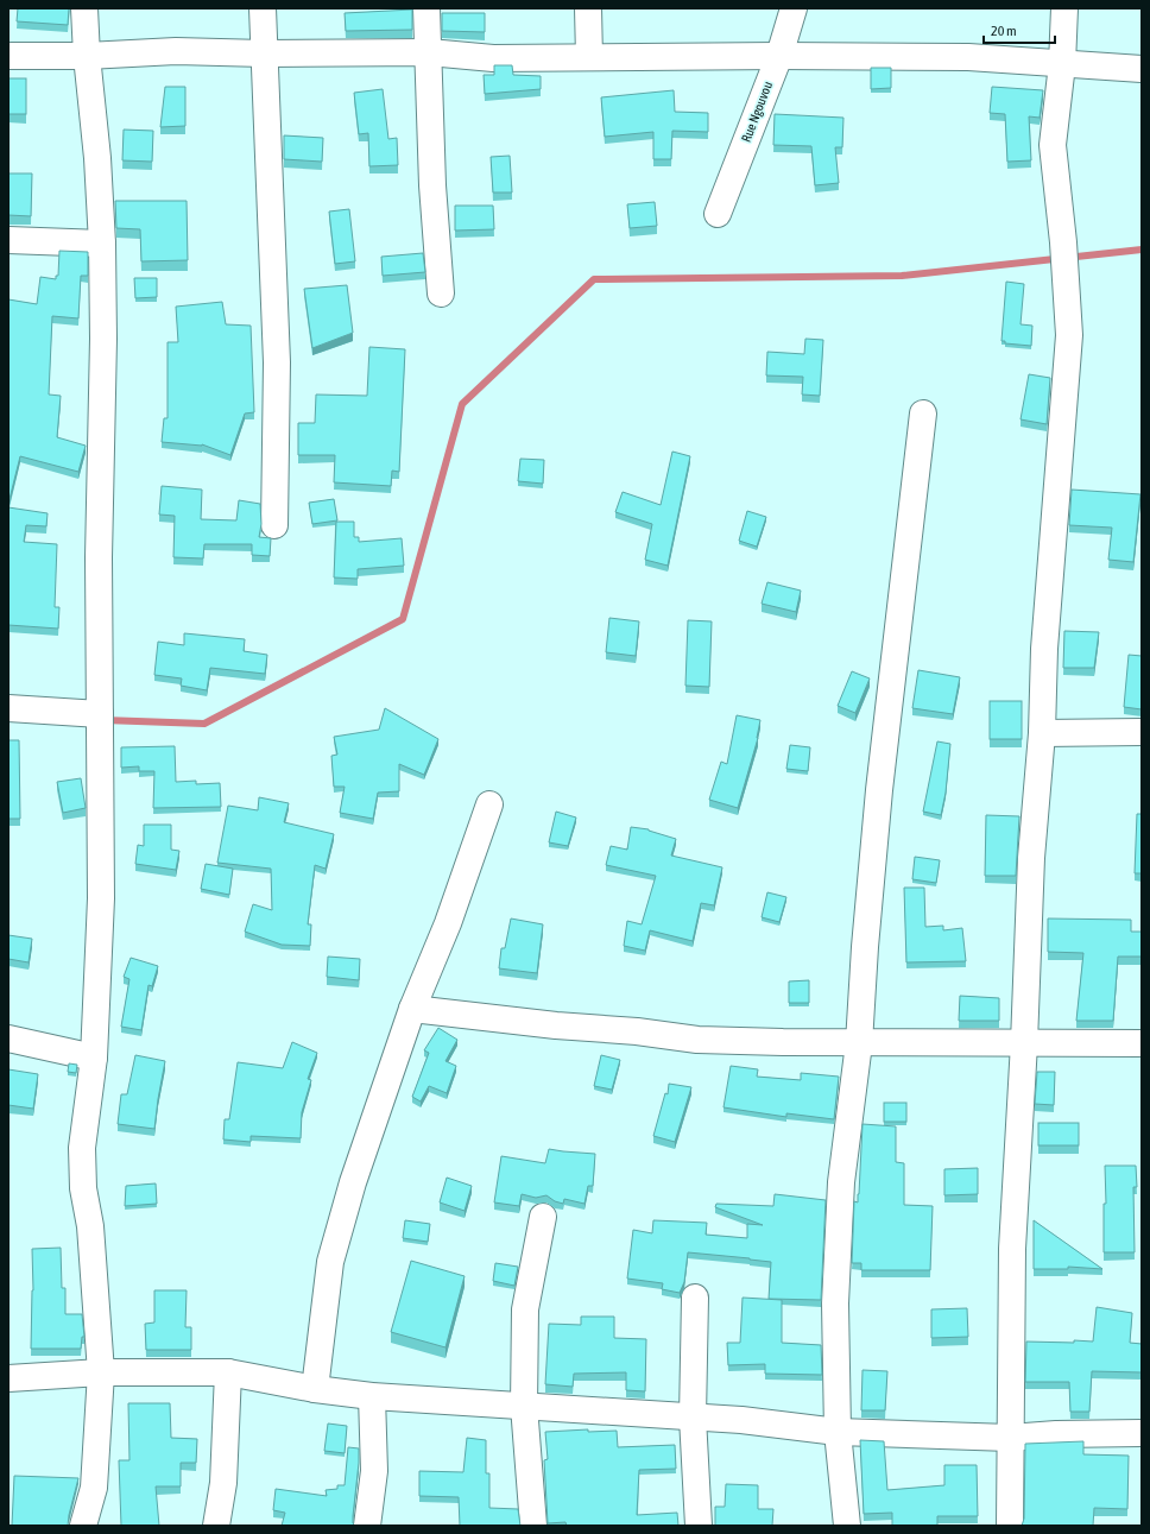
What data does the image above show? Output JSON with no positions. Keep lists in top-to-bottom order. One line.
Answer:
{"streets":{"street":["Rue Ngouvou"]},"scale_bar":"20 m"}
